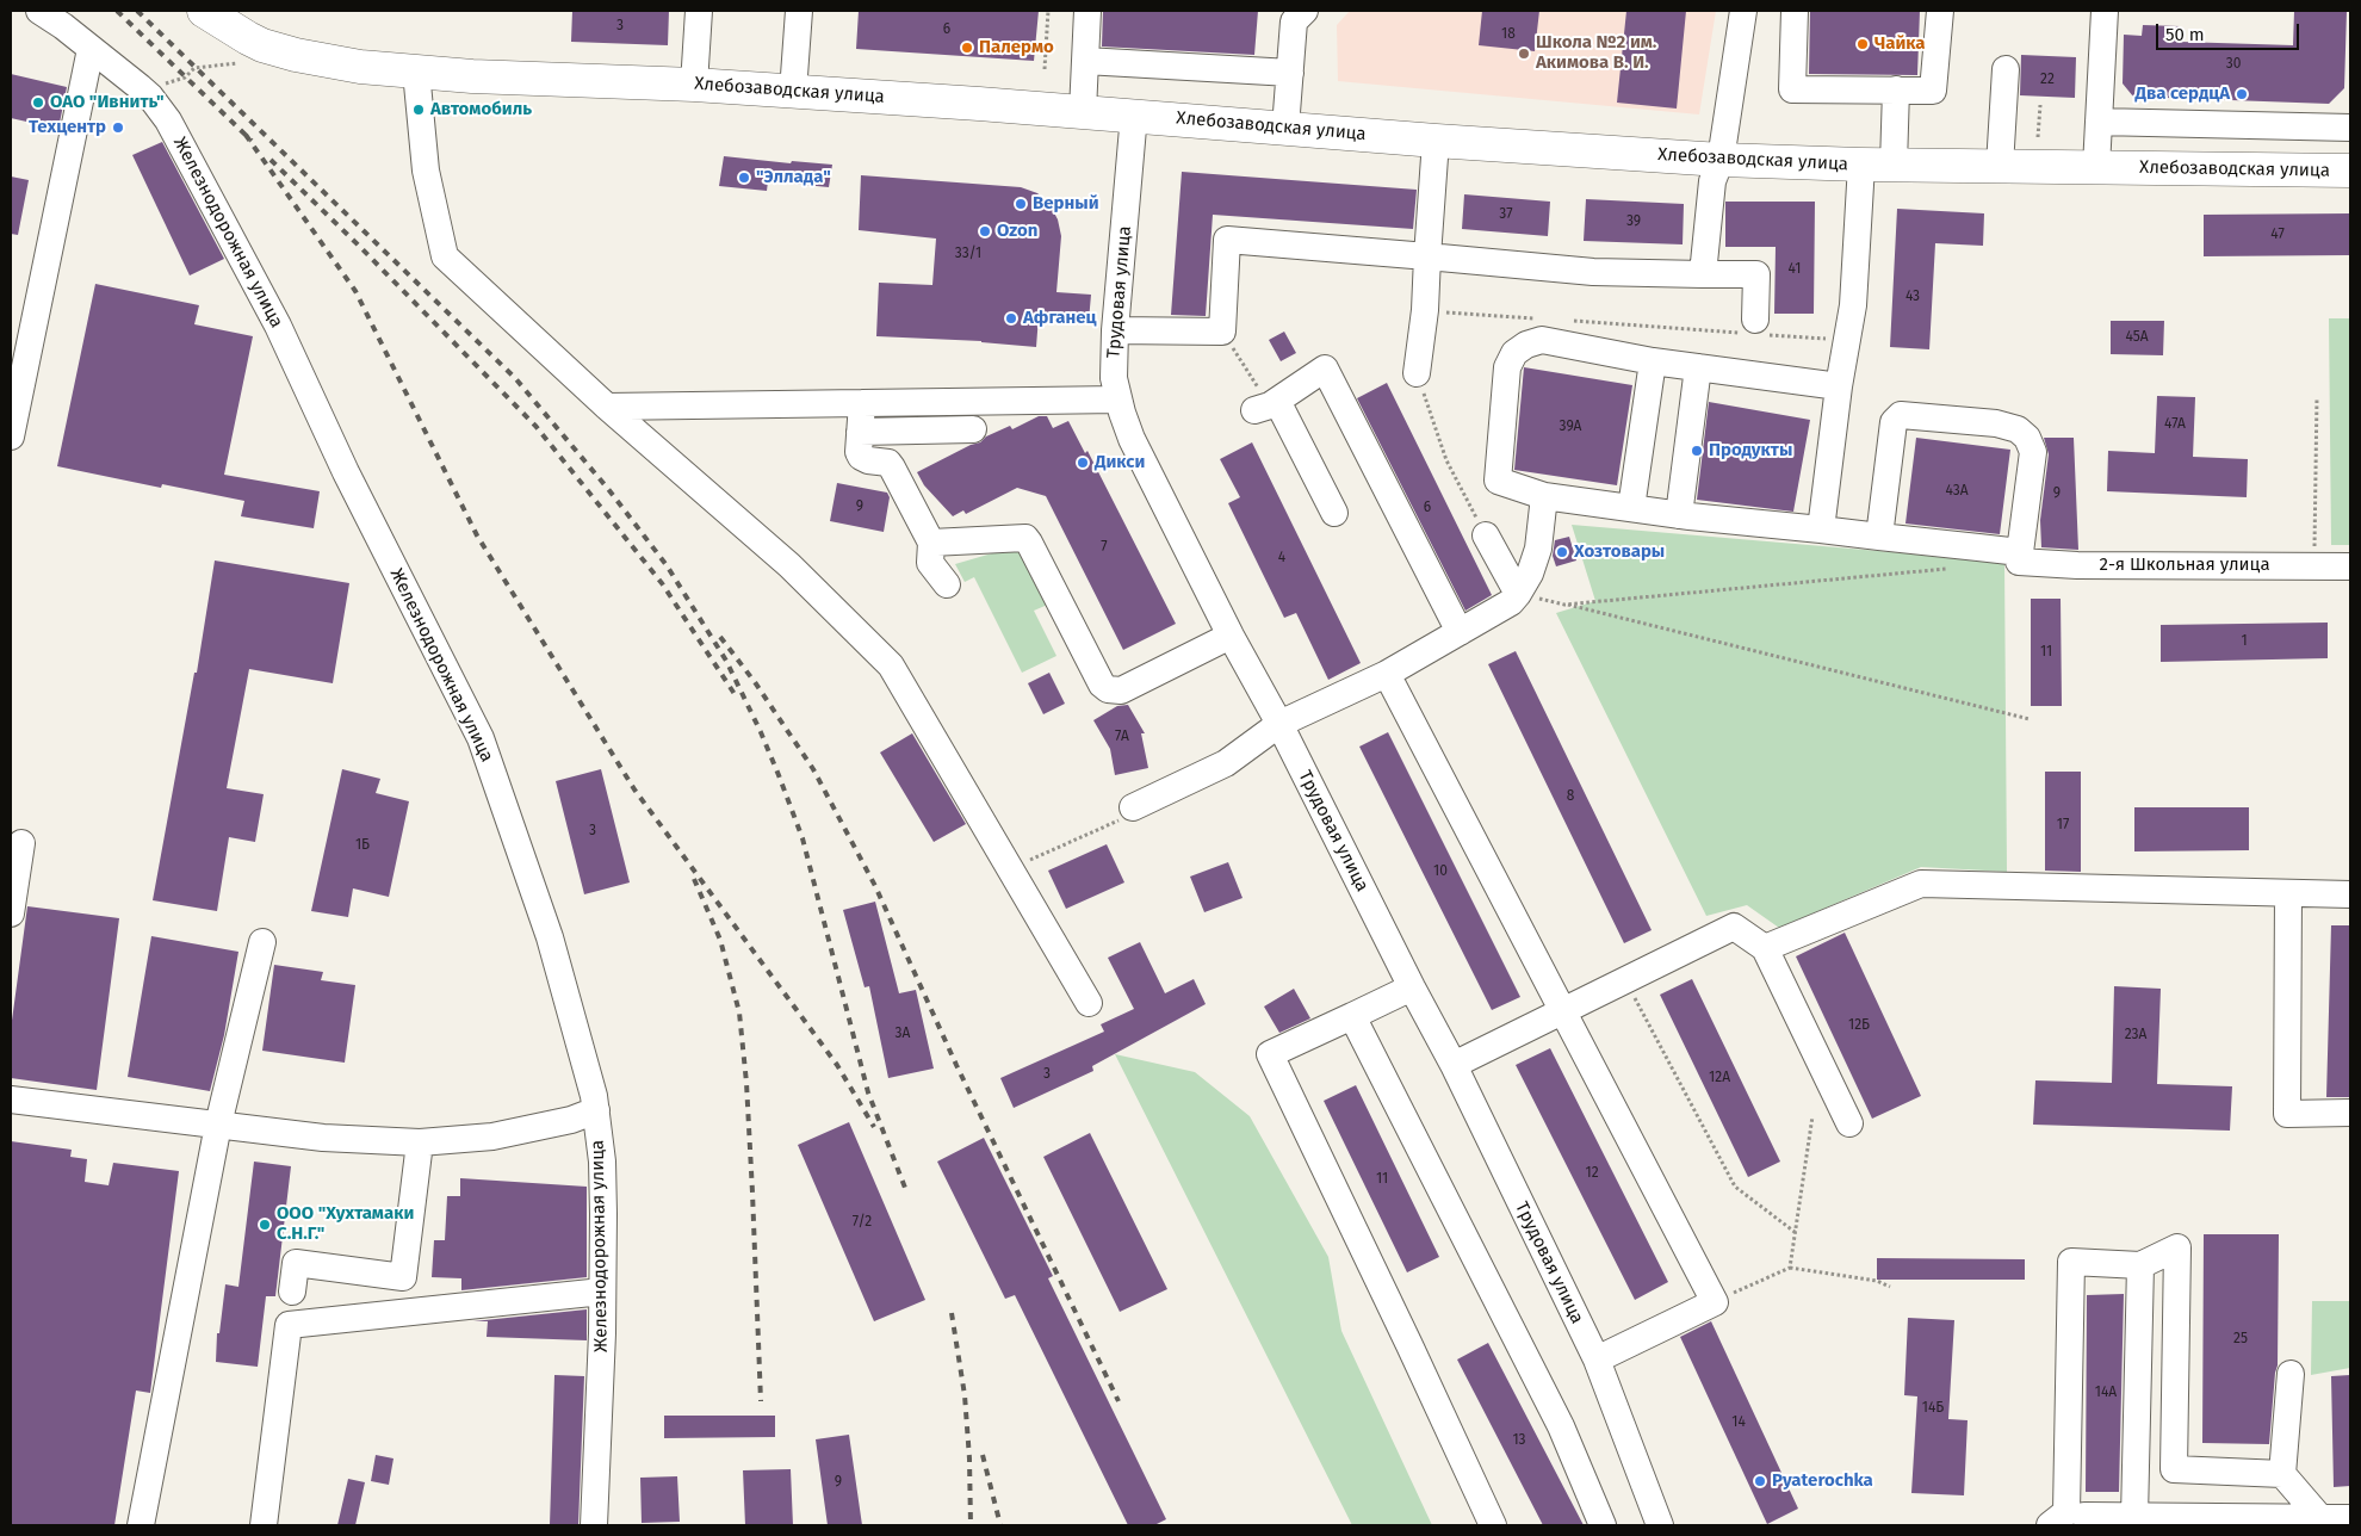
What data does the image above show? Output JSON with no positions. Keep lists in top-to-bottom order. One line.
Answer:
{"streets":{"main road":["Хлебозаводская улица"],"street":["Железнодорожная улица","Трудовая улица","2-я Школьная улица"]},"crossings":[["Хлебозаводская улица","Трудовая улица"]],"places":["Чайка","Палермо","Школа №2 им. Акимова В. И.","Два сердцА","ОАО \"Ивнить\"","Автомобиль","Техцентр","\"Эллада\"","Верный","Ozon","Афганец","Продукты","Дикси","Хозтовары","ООО \"Хухтамаки С.Н.Г.\"","Pyaterochka"],"house_numbers":["3","6","18","30","22","37","39","47","33/1","41","43","45А","47А","39А","43А","9","9","6","7","4","1","11","7А","8","17","3","1Б","10","12Б","3А","23А","3","12А","12","11","7/2","25","14А","14Б","14","13","9"],"scale_bar":"50 m"}
